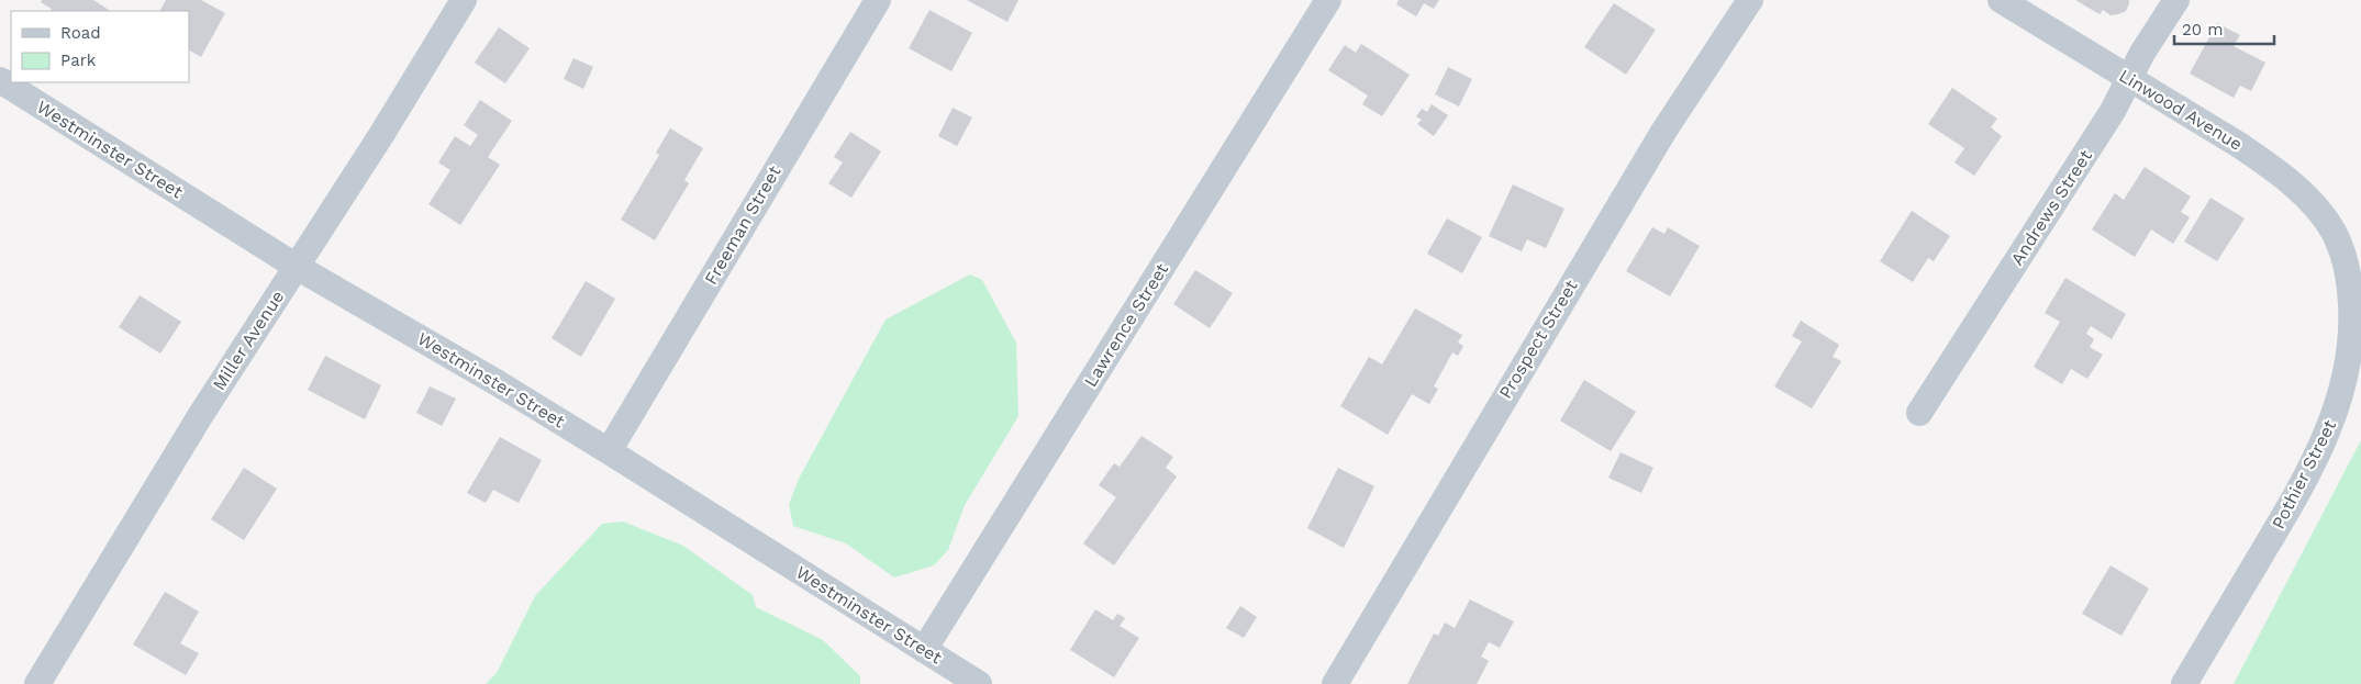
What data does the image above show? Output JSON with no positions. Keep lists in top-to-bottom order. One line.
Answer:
{"streets":{"street":["Linwood Avenue","Westminster Street","Andrews Street","Freeman Street","Lawrence Street","Prospect Street","Miller Avenue","Pothier Street"]},"crossings":[["Linwood Avenue","Andrews Street"],["Linwood Avenue","Pothier Street"],["Westminster Street","Freeman Street"],["Westminster Street","Lawrence Street"],["Westminster Street","Miller Avenue"]],"legend":["Road","Park"],"scale_bar":"20 m"}
